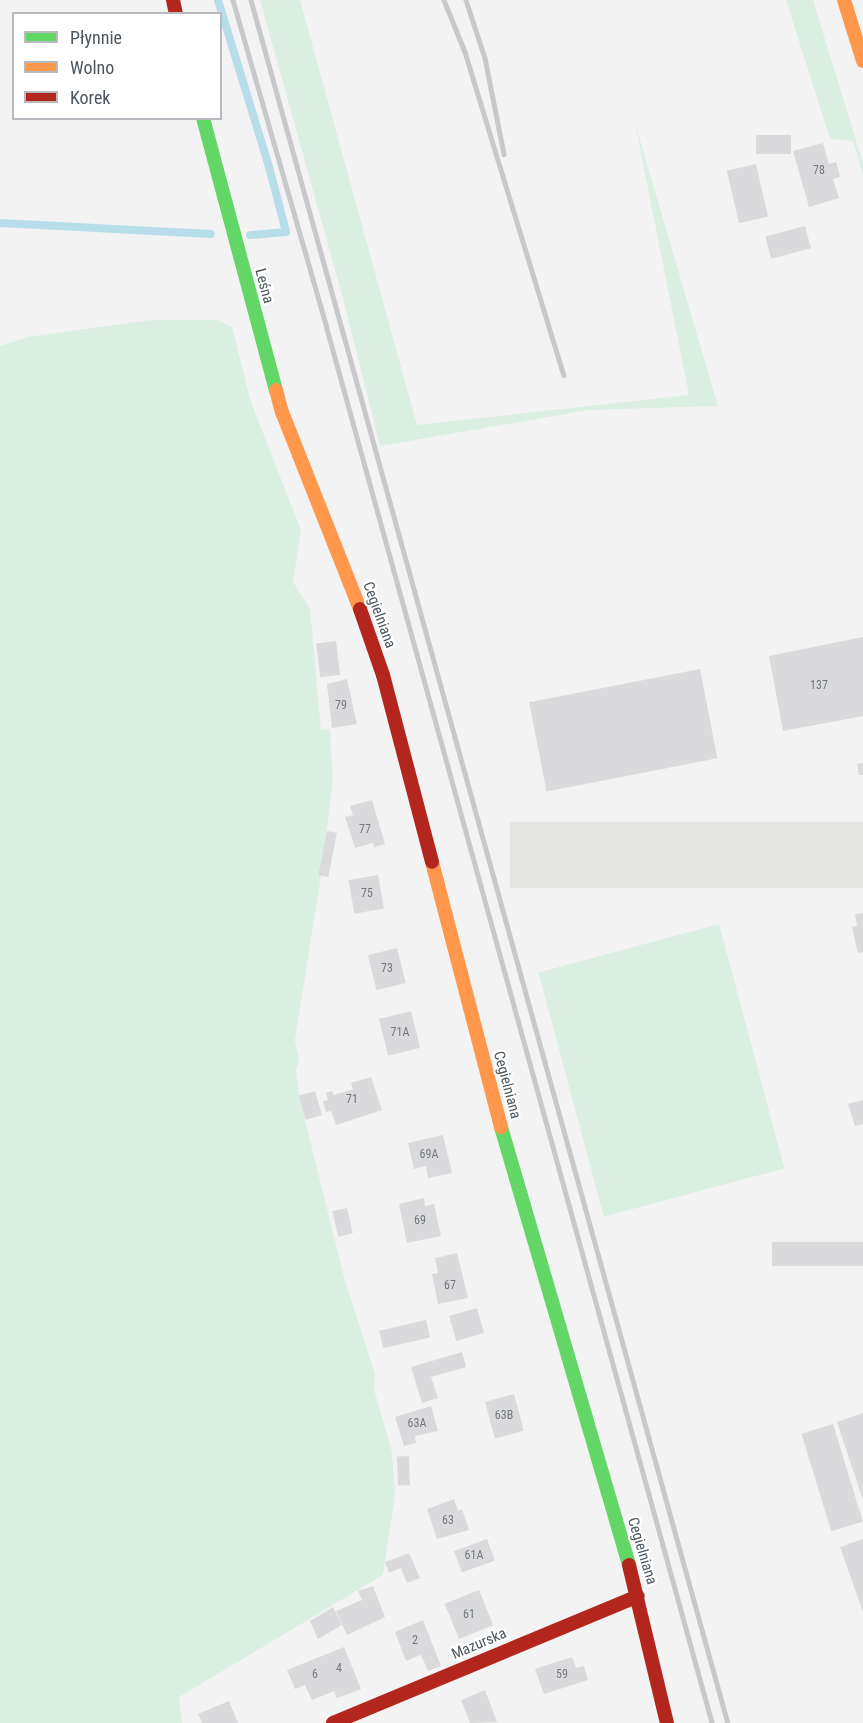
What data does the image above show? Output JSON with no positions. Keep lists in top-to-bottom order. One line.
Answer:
{"streets":{"street":["Leśna","Cegielniana","Mazurska"]},"crossings":[["Leśna","Cegielniana"],["Cegielniana","Mazurska"]],"house_numbers":["78","137","79","77","75","73","71A","71","69A","69","67","63B","63A","63","61A","61","2","4","6","59"],"legend":["Płynnie","Wolno","Korek"]}
